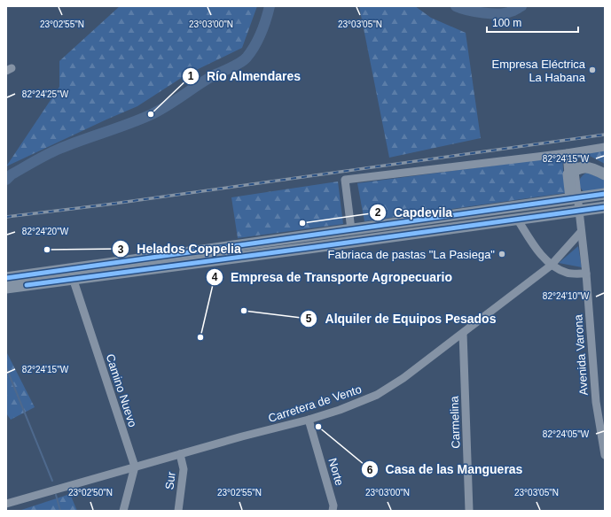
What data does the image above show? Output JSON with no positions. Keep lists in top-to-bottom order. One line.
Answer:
{"streets":{"street":["Avenida Varona","Camino Nuevo","Carretera de Vento","Carmelina","Norte","Sur"]},"crossings":[["Avenida Varona","Carretera de Vento"],["Camino Nuevo","Carretera de Vento"],["Carretera de Vento","Carmelina"],["Carretera de Vento","Norte"],["Carretera de Vento","Sur"]],"places":["Empresa Eléctrica La Habana","Río Almendares","Capdevila","Helados Coppelia","Fabriaca de pastas \"La Pasiega\"","Alquiler de Equipos Pesados","Empresa de Transporte Agropecuario","Casa de las Mangueras"],"scale_bar":"100 m","coordinates":["23°02'55\"N","23°03'00\"N","23°03'05\"N","82°24'25\"W","82°24'15\"W","82°24'20\"W","82°24'10\"W","82°24'05\"W","23°02'50\"N"]}
